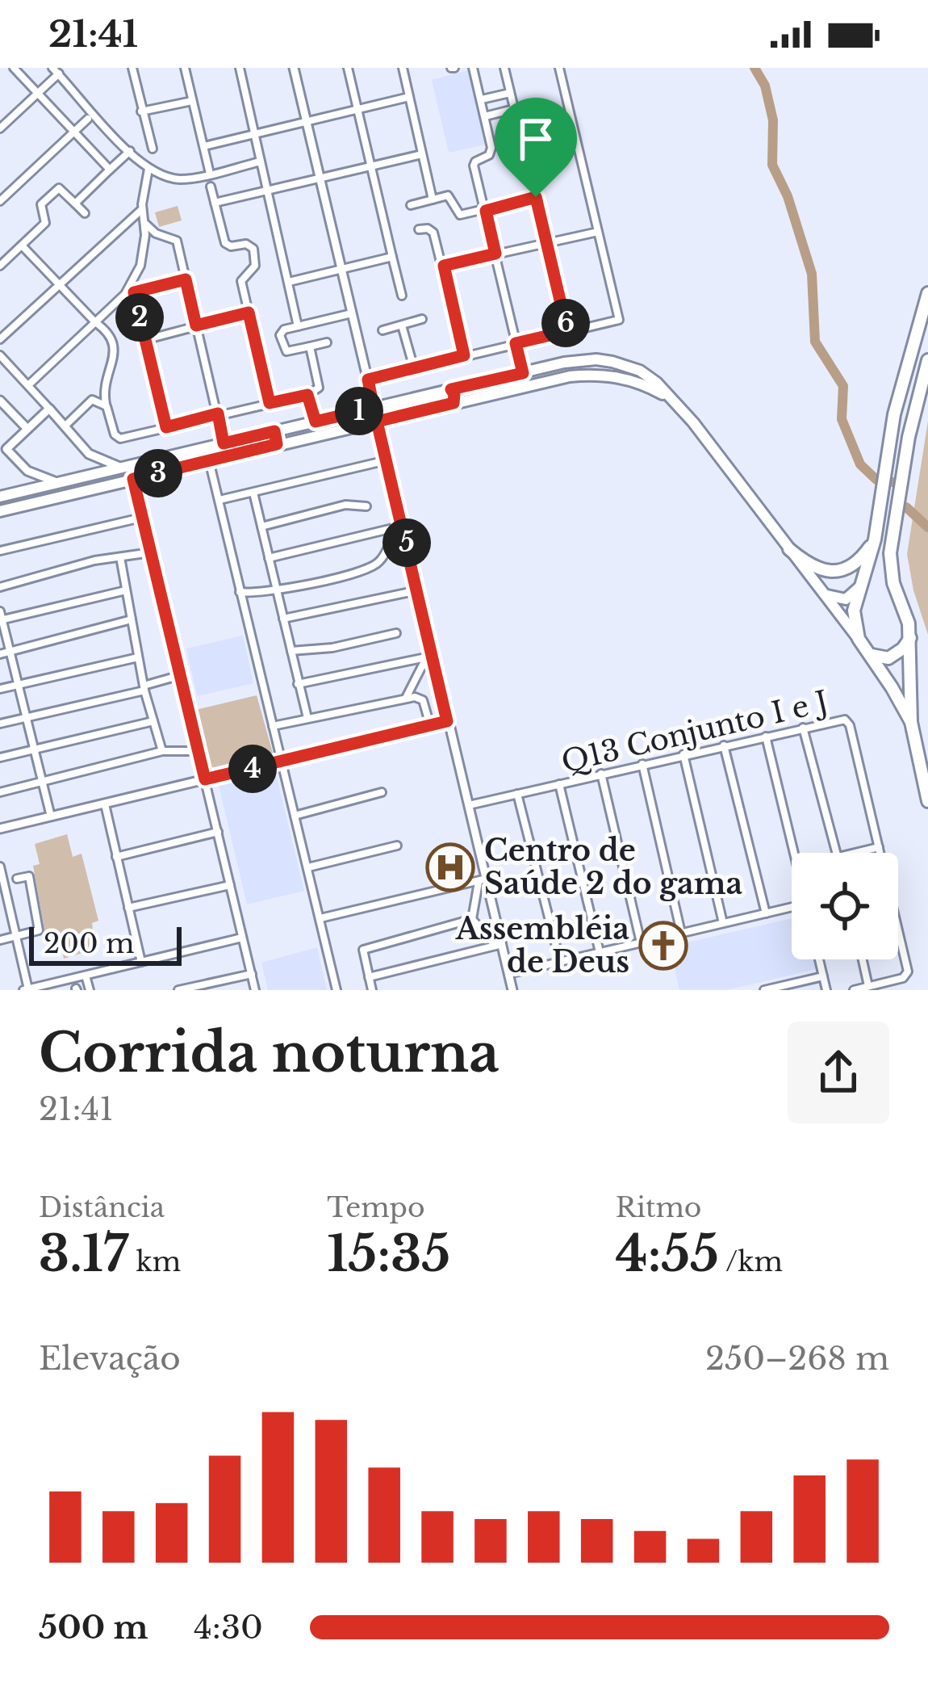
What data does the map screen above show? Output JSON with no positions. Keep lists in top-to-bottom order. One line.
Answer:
{"streets":{"street":["Q13 Conjunto I e J"]},"places":{"hospital":["Centro de Saúde 2 do gama"],"church":["Assembléia de Deus"]},"scale_bar":"200 m","page":{"status":"21:41","pins":["2","6","1","3","5","4"],"scale":"200 m","heading":["Corrida noturna","21:41"],"stats":[["Distância","3.17 km"],["Tempo","15:35"],["Ritmo","4:55 /km"]],"chart":["Elevação","250–268 m"],"list":[{"name":"500 m","note":"4:30"}]}}
